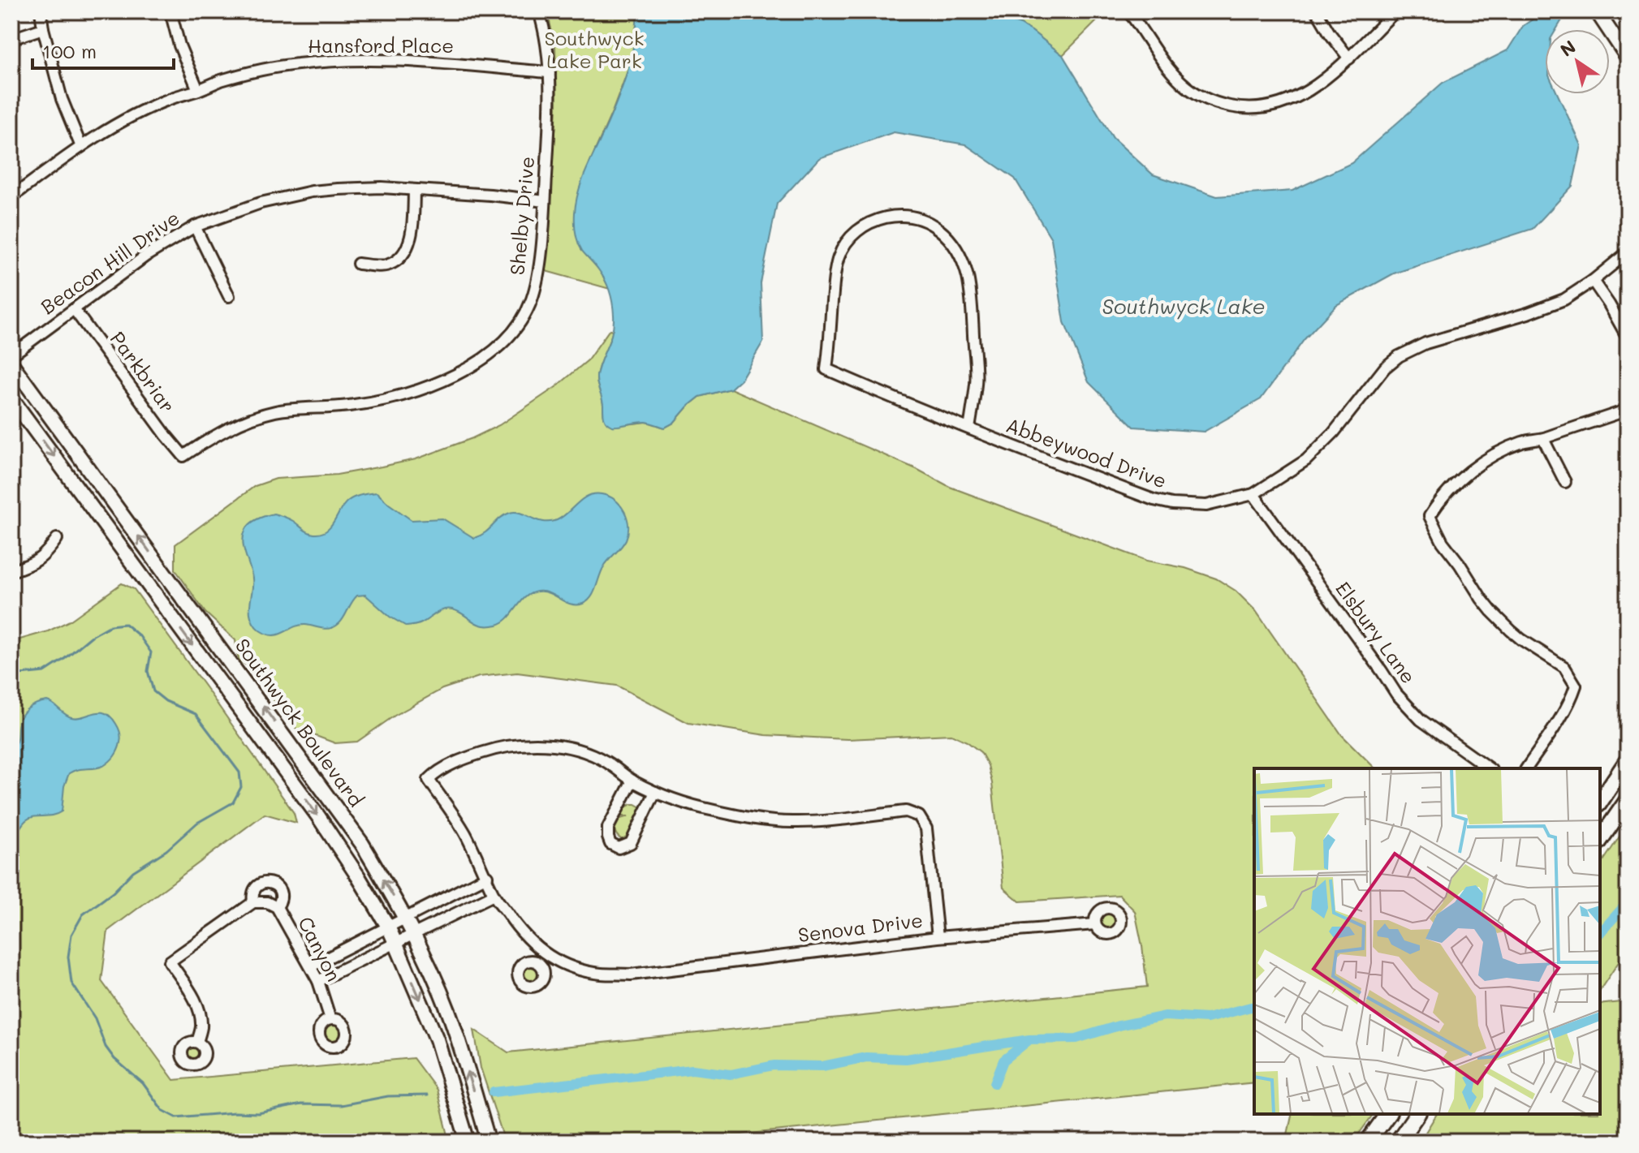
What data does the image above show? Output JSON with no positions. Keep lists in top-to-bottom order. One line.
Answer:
{"streets":{"street":["Hansford Place","Shelby Drive","Beacon Hill Drive","Parkbriar","Abbeywood Drive","Elsbury Lane","Southwyck Boulevard","Senova Drive","Canyon"]},"crossings":[["Hansford Place","Shelby Drive"],["Shelby Drive","Beacon Hill Drive"],["Shelby Drive","Parkbriar"],["Beacon Hill Drive","Parkbriar"],["Abbeywood Drive","Elsbury Lane"]],"water":["Southwyck Lake"],"parks":["Southwyck Lake Park"],"scale_bar":"100 m","north":"top left"}
